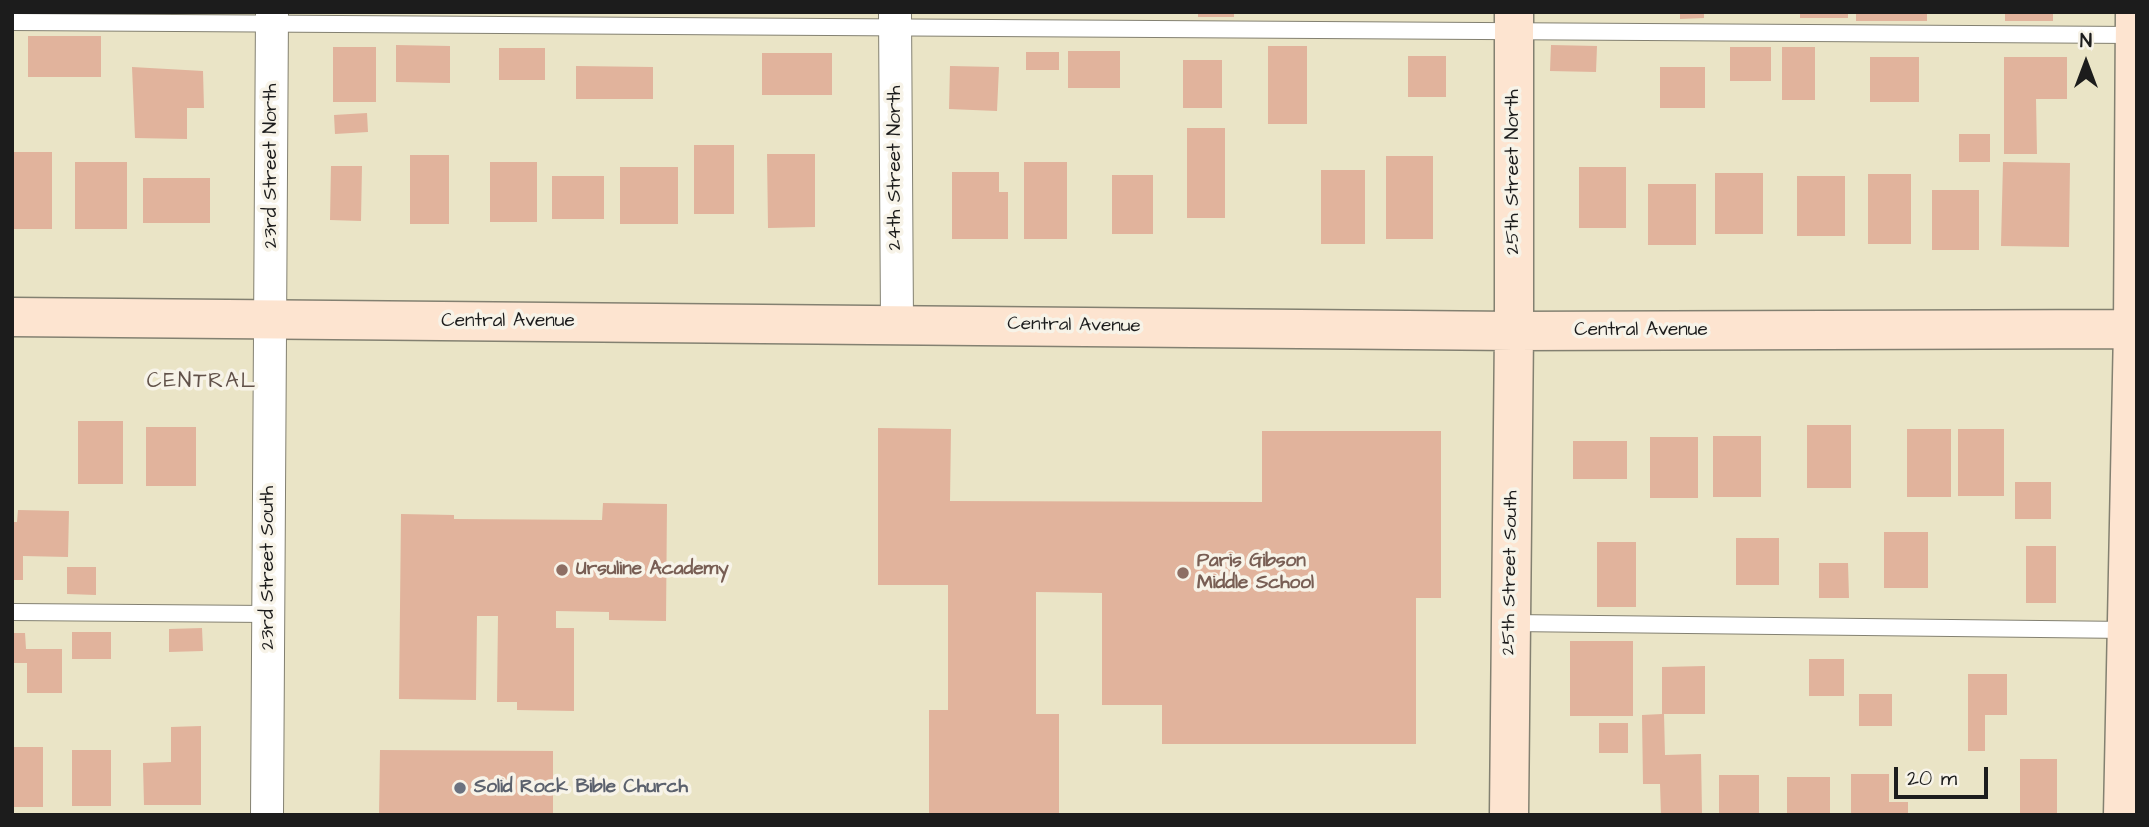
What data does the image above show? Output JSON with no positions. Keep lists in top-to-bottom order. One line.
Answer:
{"streets":{"street":["23rd Street North","24th Street North","25th Street North","Central Avenue","23rd Street South","25th Street South"]},"crossings":[["23rd Street North","Central Avenue"],["23rd Street North","23rd Street South"],["24th Street North","Central Avenue"],["25th Street North","Central Avenue"],["25th Street North","25th Street South"],["Central Avenue","23rd Street South"],["Central Avenue","25th Street South"]],"districts":["CENTRAL"],"places":["Ursuline Academy","Paris Gibson Middle School","Solid Rock Bible Church"],"scale_bar":"20 m","north":"top"}
